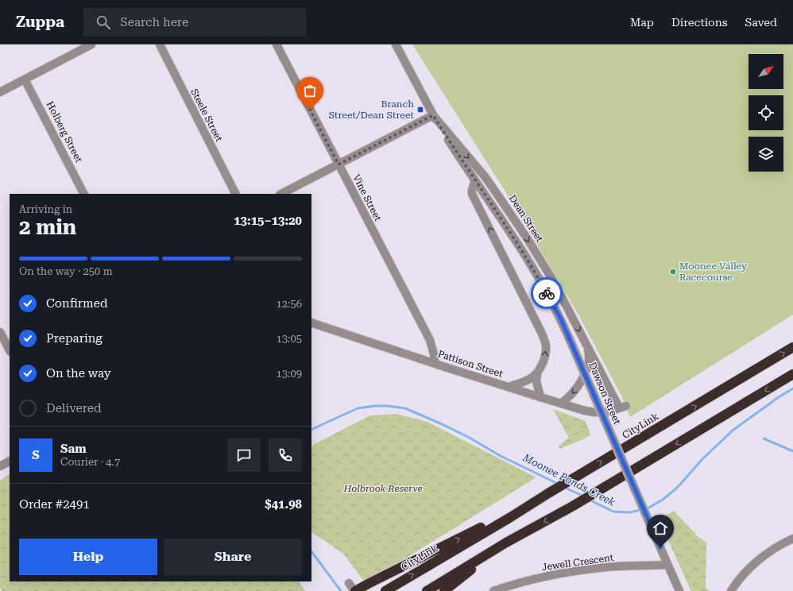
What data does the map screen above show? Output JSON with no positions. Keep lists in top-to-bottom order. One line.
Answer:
{"streets":{"highway":["CityLink"],"street":["Steele Street","Holberg Street","Vine Street","Dean Street","Pattison Street","Dawson Street","Jewell Crescent"]},"crossings":[["Vine Street","Pattison Street"],["Dean Street","Pattison Street"],["Dean Street","Dawson Street"],["Dawson Street","Jewell Crescent"]],"water":["Moonee Ponds Creek"],"parks":["Holbrook Reserve"],"places":{"transit":["Branch Street/Dean Street"],"other":["Moonee Valley Racecourse"]},"north":"top right","page":{"header":"Zuppa","search":"Search here","nav":["Map","Directions","Saved"],"heading":["2 min","Arriving in","13:15–13:20"],"panel":["Sam","Courier · 4.7","Order #2491","$41.98"],"bar":"On the way · 250 m","list":[["Confirmed","12:56"],["Preparing","13:05"],["On the way","13:09"],"Delivered"],"round":"S","buttons":["Help","Share"]}}
